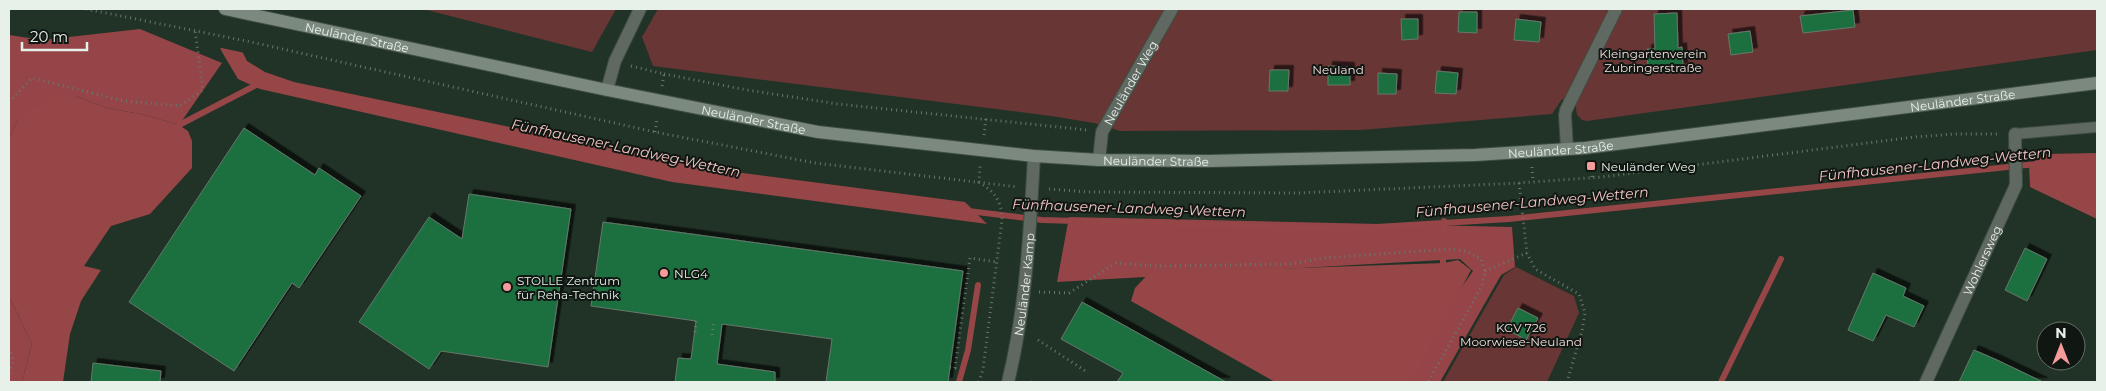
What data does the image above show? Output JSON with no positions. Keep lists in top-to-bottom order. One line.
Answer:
{"streets":{"main road":["Neuländer Straße"],"street":["Neuländer Weg","Wohlersweg","Neuländer Kamp"]},"crossings":[["Neuländer Straße","Neuländer Weg"],["Neuländer Straße","Neuländer Kamp"]],"water":["Fünfhausener-Landweg-Wettern"],"parks":["Kleingartenverein Zubringerstraße","Neuland","KGV 726 Moorwiese-Neuland"],"places":{"transit":["Neuländer Weg"],"other":["NLG4","STOLLE Zentrum für Reha-Technik"]},"scale_bar":"20 m","north":"top"}
